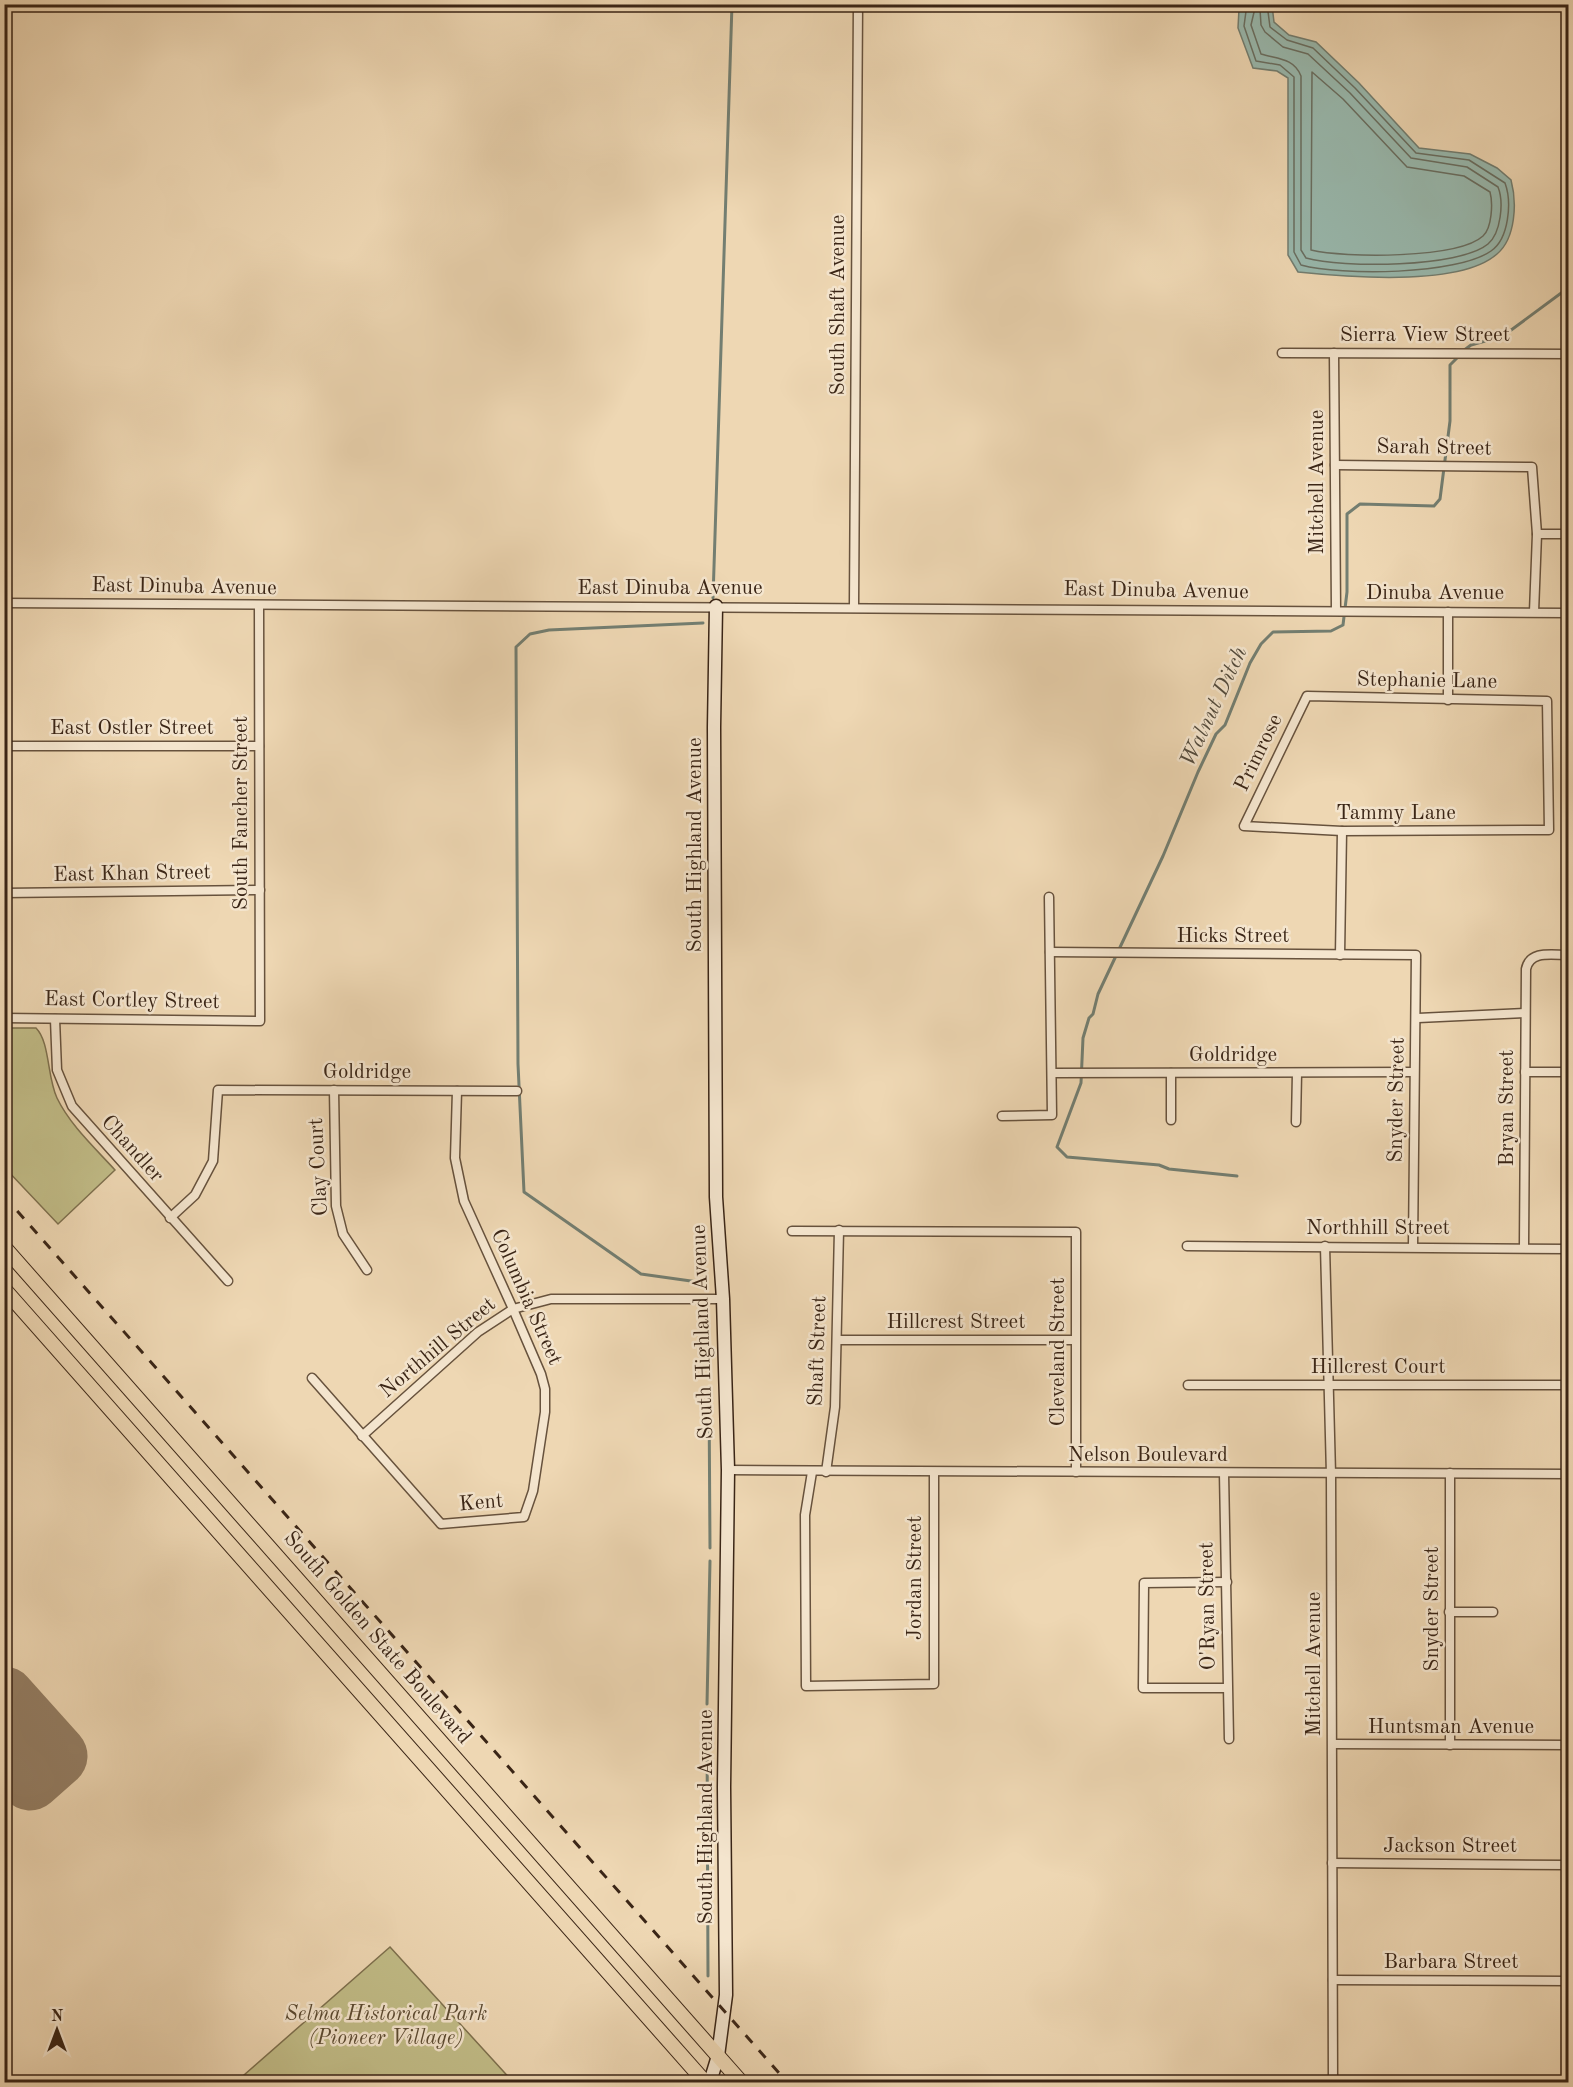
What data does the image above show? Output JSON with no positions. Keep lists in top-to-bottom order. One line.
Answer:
{"streets":{"main road":["South Golden State Boulevard"],"street":["South Shaft Avenue","Sierra View Street","Sarah Street","Mitchell Avenue","East Dinuba Avenue","Dinuba Avenue","Stephanie Lane","East Ostler Street","Primrose","South Fancher Street","Tammy Lane","South Highland Avenue","East Khan Street","Hicks Street","East Cortley Street","Goldridge","Snyder Street","Bryan Street","Chandler","Clay Court","Northhill Street","Columbia Street","Hillcrest Street","Shaft Street","Cleveland Street","Hillcrest Court","Nelson Boulevard","Kent","Jordan Street","O'Ryan Street","Huntsman Avenue","Jackson Street","Barbara Street"]},"crossings":[["South Shaft Avenue","East Dinuba Avenue"],["Sierra View Street","Mitchell Avenue"],["Sarah Street","Mitchell Avenue"],["Mitchell Avenue","East Dinuba Avenue"],["Mitchell Avenue","Dinuba Avenue"],["Mitchell Avenue","Northhill Street"],["Mitchell Avenue","Hillcrest Court"],["Mitchell Avenue","Nelson Boulevard"],["Mitchell Avenue","Huntsman Avenue"],["Mitchell Avenue","Jackson Street"],["Mitchell Avenue","Barbara Street"],["East Dinuba Avenue","Dinuba Avenue"],["East Dinuba Avenue","South Fancher Street"],["East Dinuba Avenue","South Highland Avenue"],["Stephanie Lane","Primrose"],["Stephanie Lane","Tammy Lane"],["East Ostler Street","South Fancher Street"],["Primrose","Tammy Lane"],["South Fancher Street","East Khan Street"],["South Fancher Street","East Cortley Street"],["South Highland Avenue","Northhill Street"],["South Highland Avenue","Nelson Boulevard"],["South Highland Avenue","South Golden State Boulevard"],["Hicks Street","Snyder Street"],["East Cortley Street","Chandler"],["Goldridge","Snyder Street"],["Goldridge","Chandler"],["Goldridge","Clay Court"],["Goldridge","Columbia Street"],["Snyder Street","Northhill Street"],["Snyder Street","Nelson Boulevard"],["Snyder Street","Huntsman Avenue"],["Bryan Street","Northhill Street"],["Northhill Street","Columbia Street"],["Northhill Street","Kent"],["Columbia Street","Kent"],["Hillcrest Street","Shaft Street"],["Hillcrest Street","Cleveland Street"],["Shaft Street","Cleveland Street"],["Shaft Street","Nelson Boulevard"],["Cleveland Street","Nelson Boulevard"],["Nelson Boulevard","Jordan Street"],["Nelson Boulevard","O'Ryan Street"]],"water":["Walnut Ditch"],"parks":["Selma Historical Park (Pioneer Village)"],"north":"top"}
